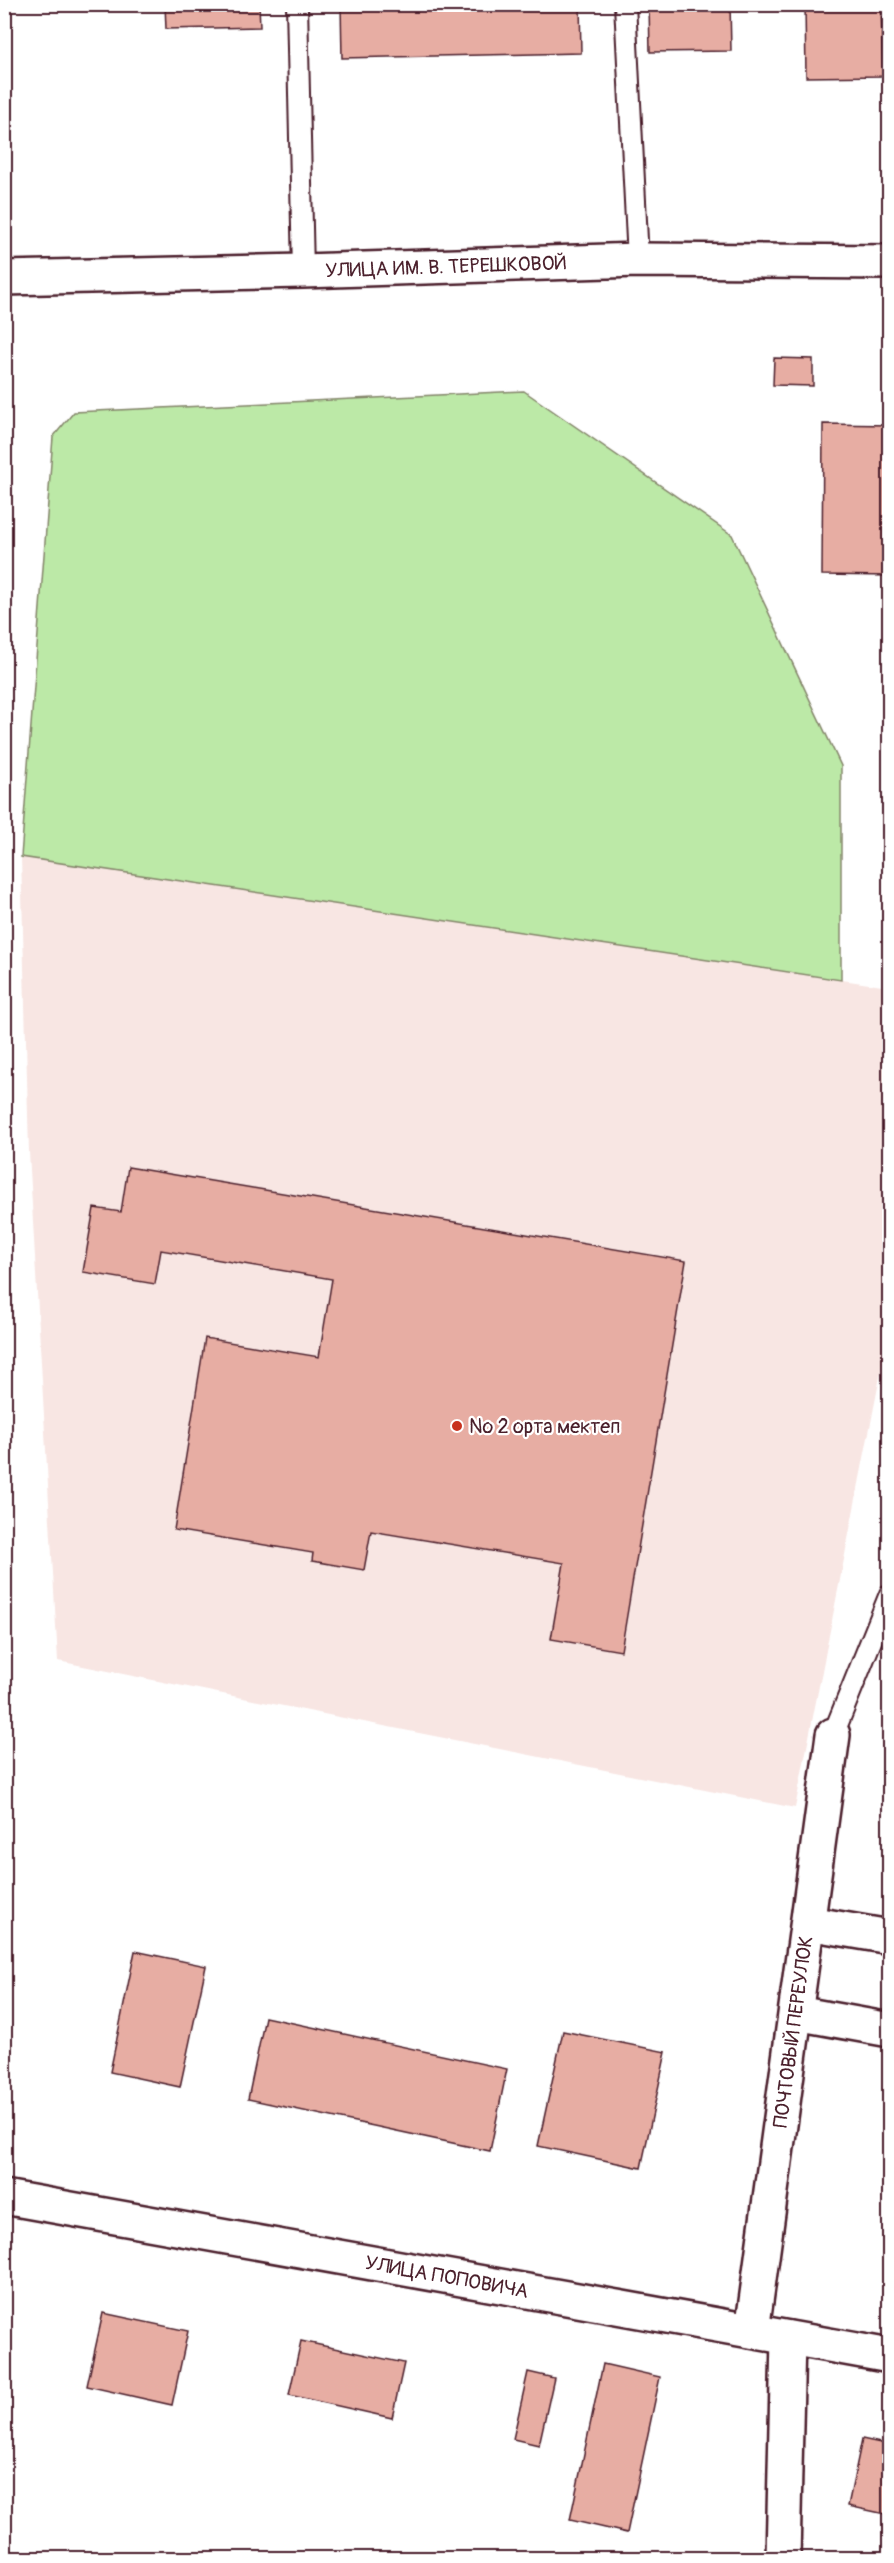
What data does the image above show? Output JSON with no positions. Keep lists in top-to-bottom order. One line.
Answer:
{"streets":{"street":["УЛИЦА ИМ. В. ТЕРЕШКОВОЙ","ПОЧТОВЫЙ ПЕРЕУЛОК","УЛИЦА ПОПОВИЧА"]},"crossings":[["ПОЧТОВЫЙ ПЕРЕУЛОК","УЛИЦА ПОПОВИЧА"]],"places":["№ 2 орта мектеп"]}
